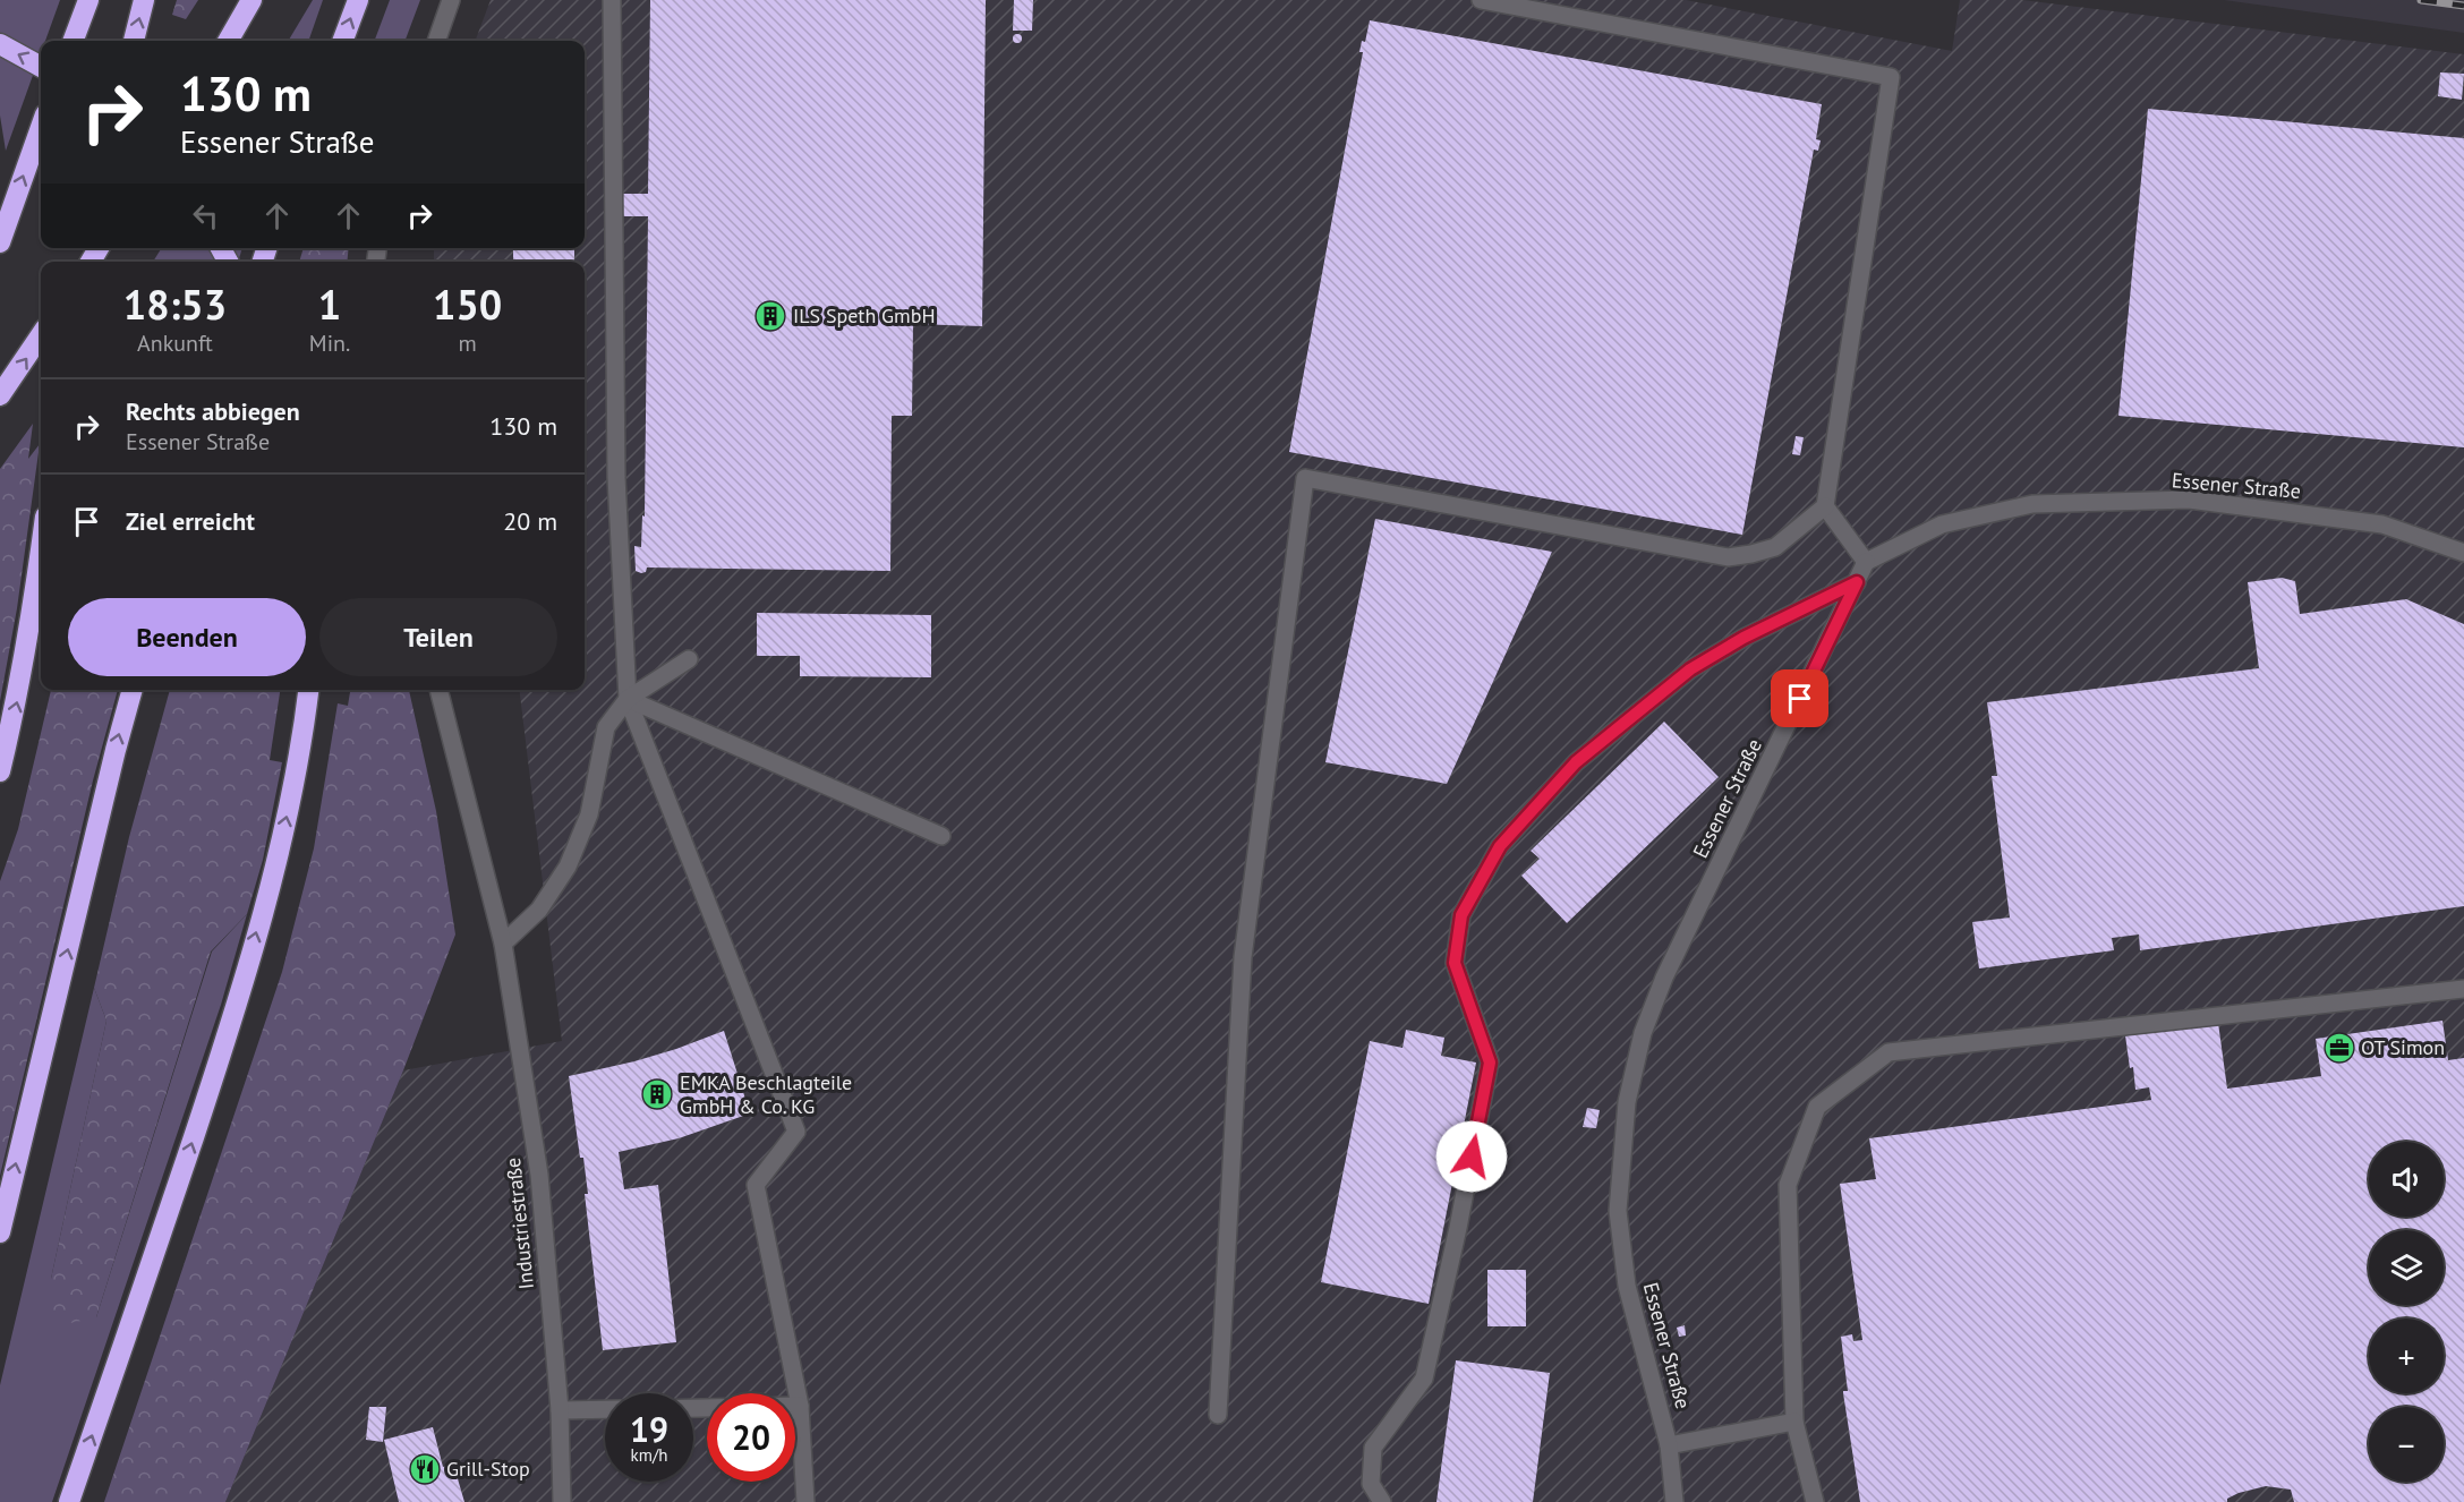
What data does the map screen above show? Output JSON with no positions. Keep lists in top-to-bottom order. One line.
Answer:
{"streets":{"street":["Essener Straße","Industriestraße"]},"places":{"building":["ILS Speth GmbH","EMKA Beschlagteile GmbH & Co. KG"],"office":["OT Simon"],"restaurant":["Grill-Stop"]},"page":{"turn":["130 m","Essener Straße"],"eta":["18:53","Ankunft","1","Min.","150","m"],"list":[{"name":"Rechts abbiegen","note":"Essener Straße","value":"130 m"},{"name":"Ziel erreicht","value":"20 m"}],"buttons":["Beenden","Teilen"],"map_buttons":["+","−"],"speed":"19 km/h","limit":"20"}}
